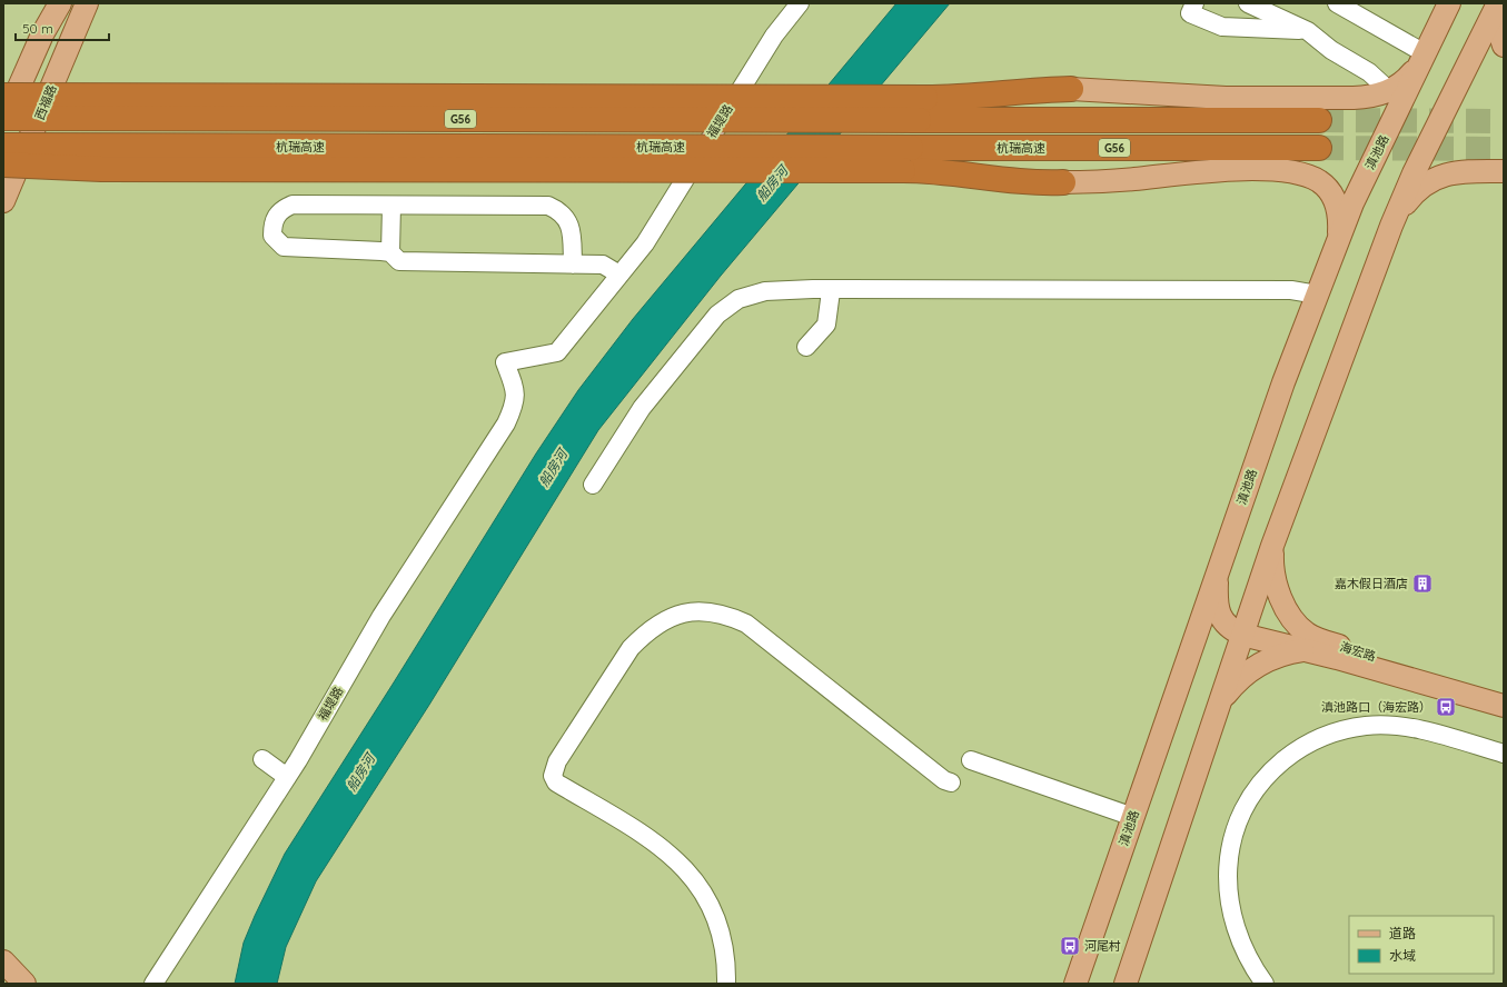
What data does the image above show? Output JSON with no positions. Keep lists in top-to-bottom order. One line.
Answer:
{"streets":{"highway":["G56","杭瑞高速"],"main road":["西福路","滇池路","海宏路"],"street":["福堤路"]},"crossings":[["滇池路","海宏路"]],"water":["船房河"],"places":{"building":["嘉木假日酒店"],"bus stop":["滇池路口（海宏路）","河尾村"]},"legend":["道路","水域"],"scale_bar":"50 m"}
